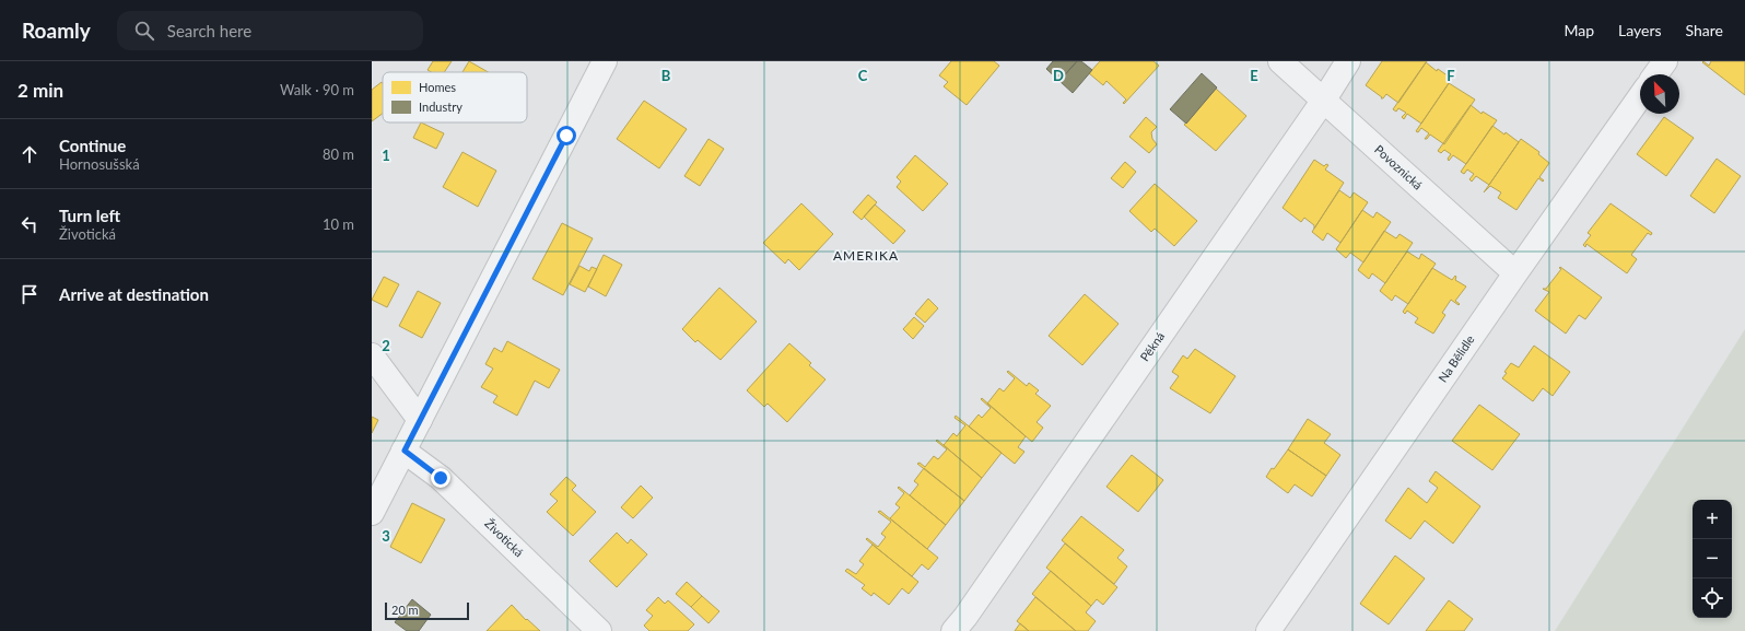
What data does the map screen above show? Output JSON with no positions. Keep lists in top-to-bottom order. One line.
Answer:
{"streets":{"street":["Povoznická","Pěkná","Na Bělidle","Životická"]},"crossings":[["Povoznická","Pěkná"],["Povoznická","Na Bělidle"]],"districts":["AMERIKA"],"legend":["Homes","Industry"],"scale_bar":"20 m","north":"top left","page":{"header":"Roamly","search":"Search here","nav":["Map","Layers","Share"],"heading":["2 min","Walk · 90 m"],"list":[["Continue","Hornosušská","80 m"],["Turn left","Životická","10 m"],"Arrive at destination"],"map_buttons":["+","−"],"scale":"20 m"},"grid":{"columns":["B","C","D","E","F"],"rows":["1","2","3"]}}
